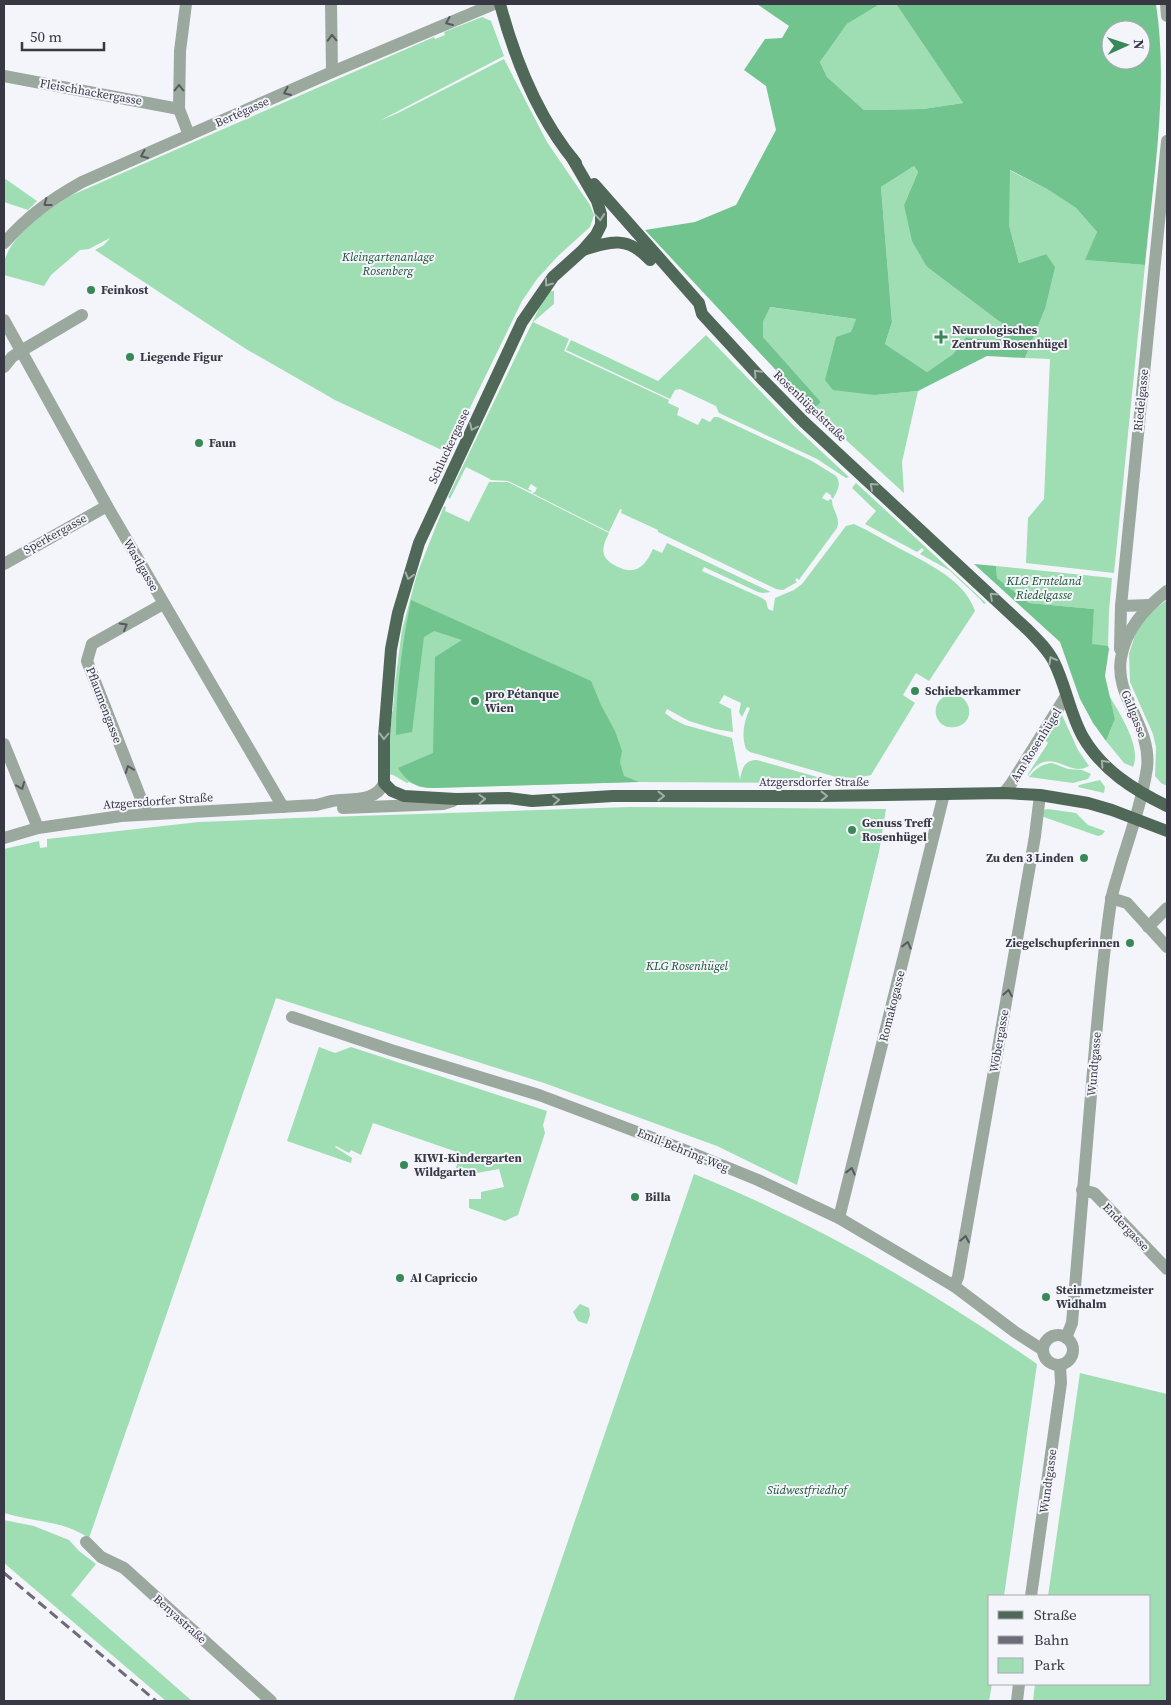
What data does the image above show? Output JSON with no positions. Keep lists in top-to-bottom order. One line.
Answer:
{"streets":{"main road":["Rosenhügelstraße","Schluckergasse","Atzgersdorfer Straße"],"street":["Fleischhackergasse","Bertégasse","Riedelgasse","Sperkergasse","Wastlgasse","Pflaumengasse","Gallgasse","Am Rosenhügel","Romakogasse","Wöbergasse","Wundtgasse","Emil-Behring-Weg","Endergasse","Benyastraße"]},"crossings":[["Riedelgasse","Gallgasse"],["Rosenhügelstraße","Schluckergasse"],["Rosenhügelstraße","Gallgasse"],["Rosenhügelstraße","Am Rosenhügel"],["Rosenhügelstraße","Wundtgasse"],["Schluckergasse","Atzgersdorfer Straße"],["Sperkergasse","Wastlgasse"],["Wastlgasse","Pflaumengasse"],["Wastlgasse","Atzgersdorfer Straße"],["Pflaumengasse","Atzgersdorfer Straße"],["Gallgasse","Wundtgasse"],["Am Rosenhügel","Atzgersdorfer Straße"],["Atzgersdorfer Straße","Romakogasse"],["Atzgersdorfer Straße","Wöbergasse"],["Atzgersdorfer Straße","Wundtgasse"],["Romakogasse","Emil-Behring-Weg"],["Wöbergasse","Emil-Behring-Weg"],["Wundtgasse","Emil-Behring-Weg"],["Wundtgasse","Endergasse"]],"one_way":["Bertégasse","Rosenhügelstraße","Schluckergasse","Atzgersdorfer Straße","Romakogasse","Wöbergasse"],"parks":["Kleingartenanlage Rosenberg","KLG Ernteland Riedelgasse","KLG Rosenhügel","Südwestfriedhof"],"places":{"other":["Feinkost","Liegende Figur","Faun","Schieberkammer","pro Pétanque Wien","Genuss Treff Rosenhügel","Zu den 3 Linden","Ziegelschupferinnen","KIWI-Kindergarten Wildgarten","Billa","Al Capriccio","Steinmetzmeister Widhalm"],"health":["Neurologisches Zentrum Rosenhügel"]},"legend":["Straße","Bahn","Park"],"scale_bar":"50 m","north":"right"}
